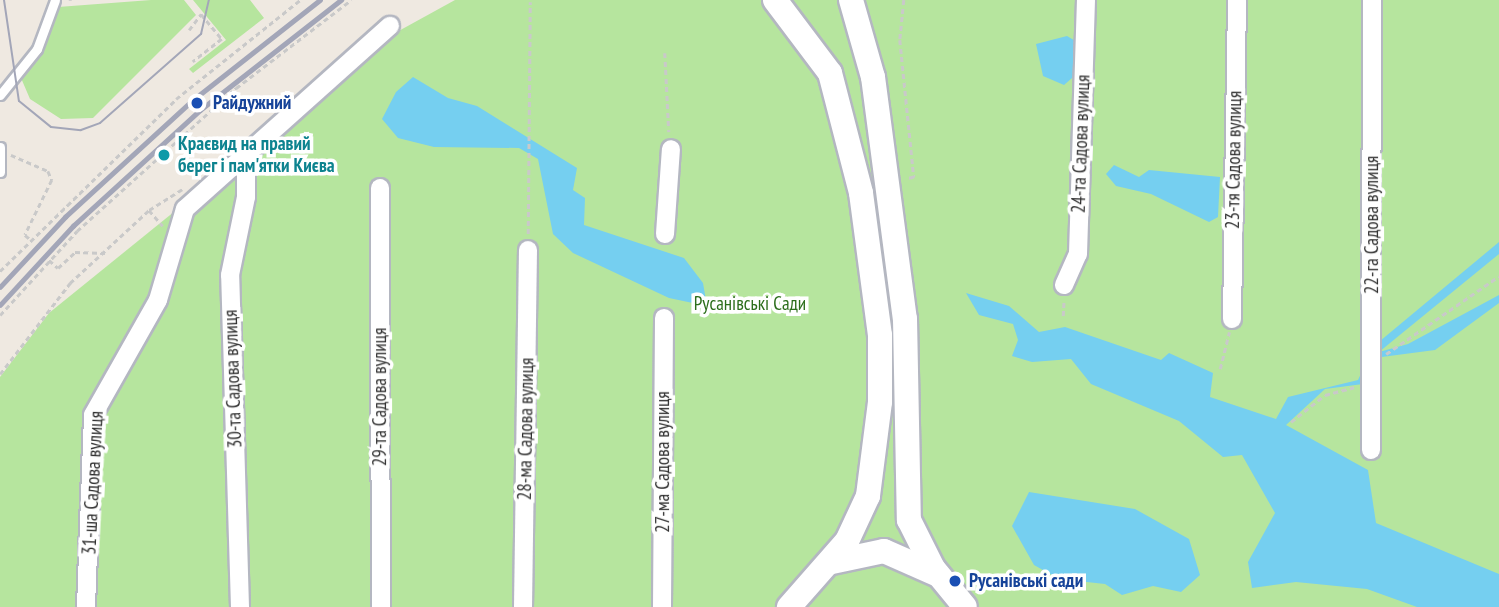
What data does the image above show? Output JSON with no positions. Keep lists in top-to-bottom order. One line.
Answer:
{"streets":{"street":["24-та Садова вулиця","23-тя Садова вулиця","22-га Садова вулиця","30-та Садова вулиця","29-та Садова вулиця","28-ма Садова вулиця","27-ма Садова вулиця","31-ша Садова вулиця"]},"crossings":[["30-та Садова вулиця","31-ша Садова вулиця"]],"parks":["Русанівські Сади"],"places":["Райдужний","Краєвид на правий берег і пам'ятки Києва","Русанівські сади"]}
